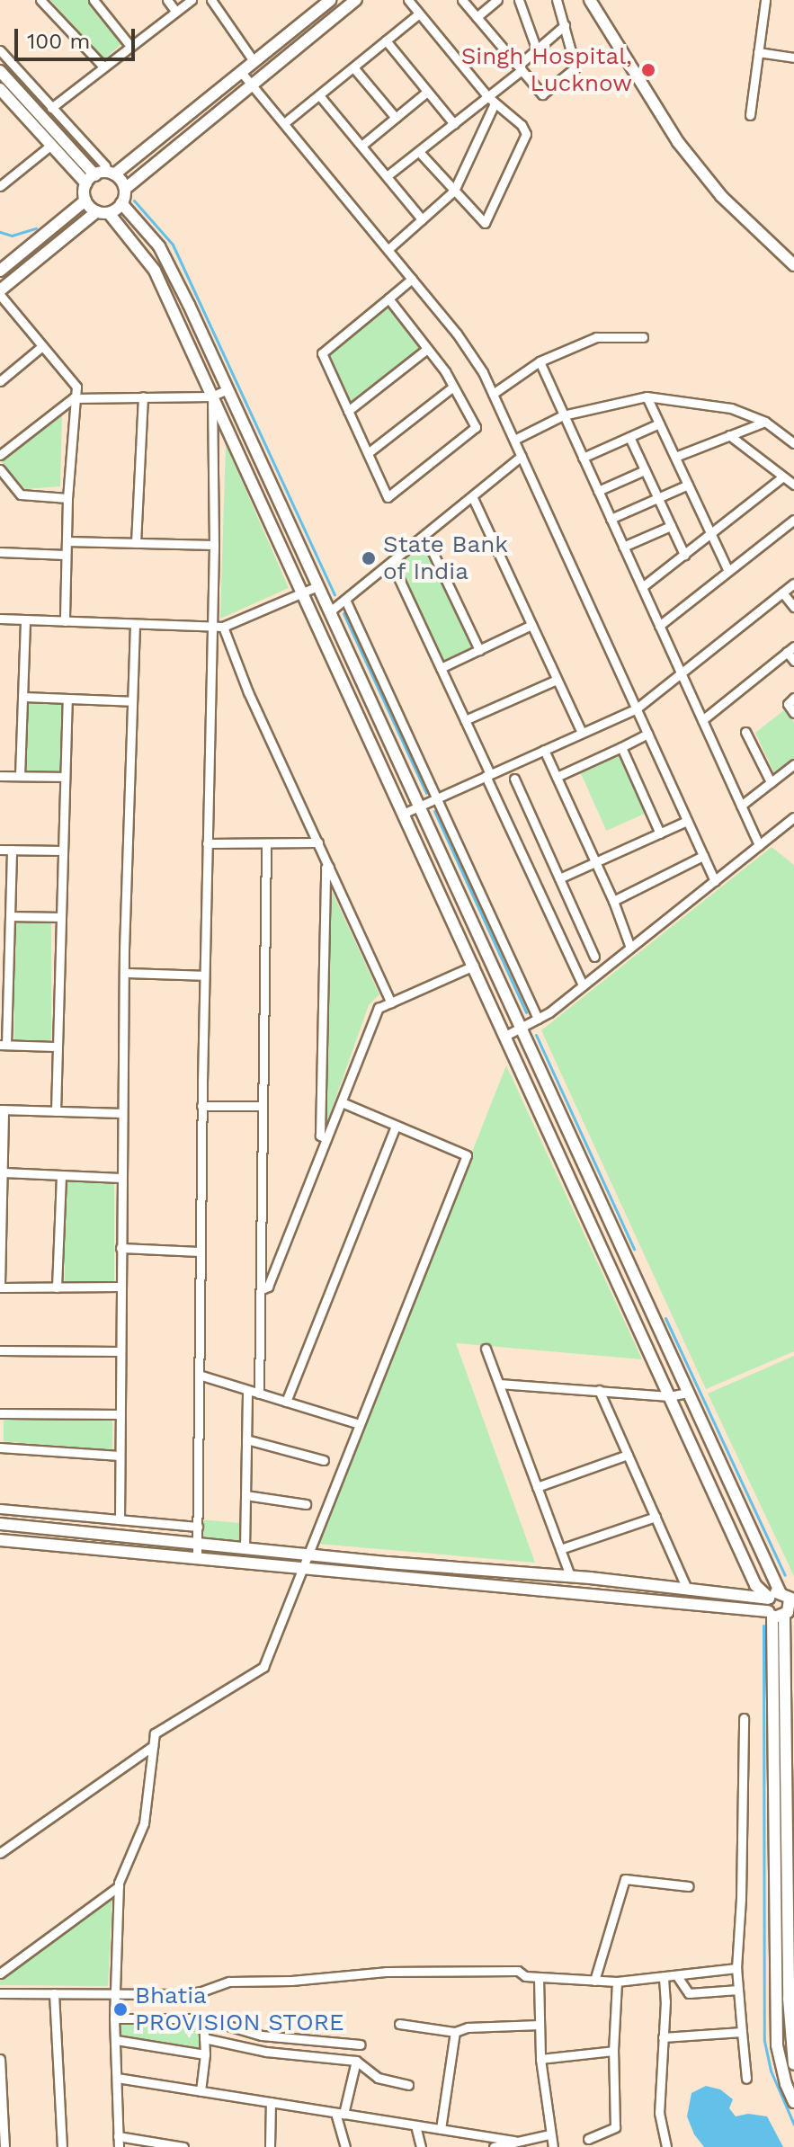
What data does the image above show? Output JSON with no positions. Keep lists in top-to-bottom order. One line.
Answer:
{"places":["Singh Hospital, Lucknow","State Bank of India","Bhatia PROVISION STORE"],"scale_bar":"100 m"}
